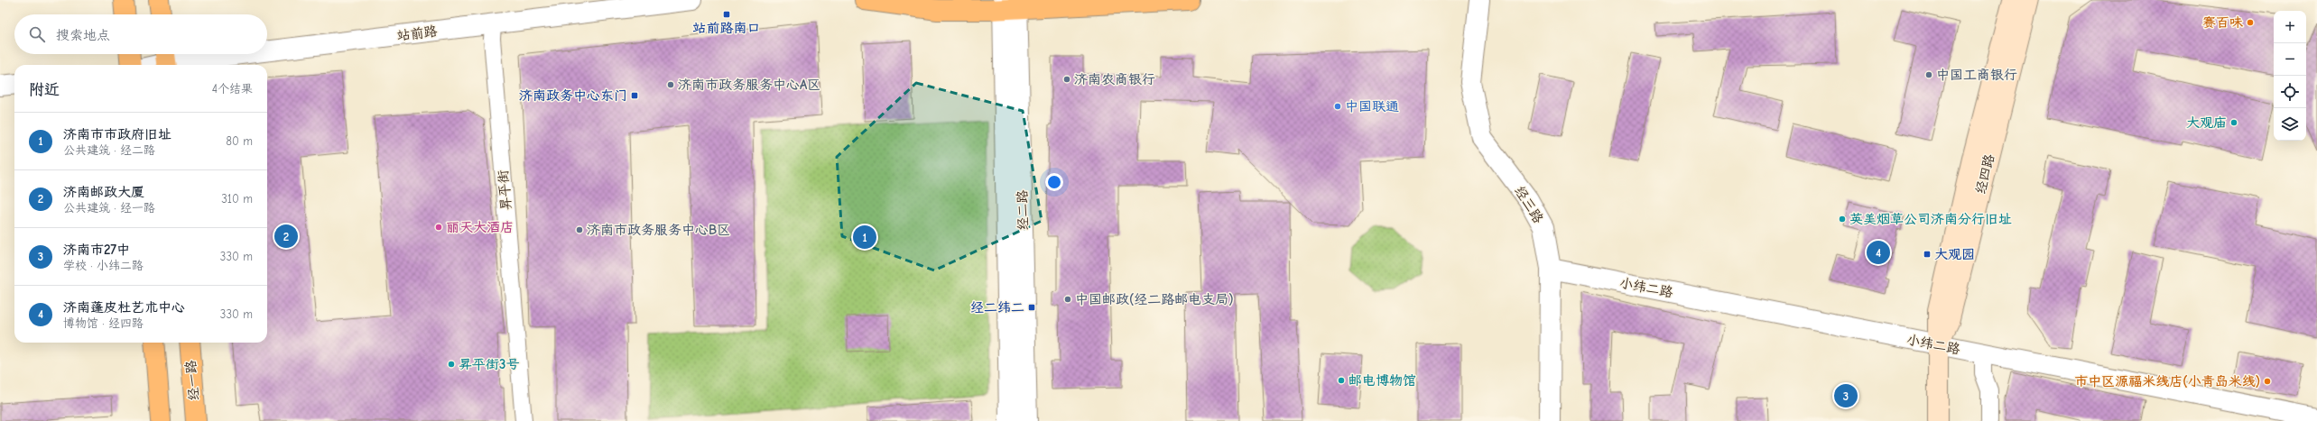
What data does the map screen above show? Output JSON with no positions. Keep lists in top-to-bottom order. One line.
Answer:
{"streets":{"main road":["经四路","经一路"],"street":["站前路","昇平街","经三路","经二路","小纬二路"]},"crossings":[["站前路","昇平街"],["经四路","小纬二路"],["经三路","小纬二路"]],"places":{"transit":["站前路南口","济南政务中心东门","大观园","经二纬二"],"other":["赛百味","中国工商银行","济南农商银行","济南市政务服务中心A区","中国联通","大观庙","英美烟草公司济南分行旧址","丽天大酒店","济南市政务服务中心B区","中国邮政(经二路邮电支局)","昇平街3号","邮电博物馆","市中区源福米线店(小青岛米线)"]},"page":{"map_buttons":["+","−"],"search":"搜索地点","heading":["附近","4个结果"],"list":[{"mark":"1","name":"济南市市政府旧址","note":"公共建筑 · 经二路","value":"80 m"},{"mark":"2","name":"济南邮政大厦","note":"公共建筑 · 经一路","value":"310 m"},{"mark":"3","name":"济南市27中","note":"学校 · 小纬二路","value":"330 m"},{"mark":"4","name":"济南蓬皮杜艺术中心","note":"博物馆 · 经四路","value":"330 m"}],"pins":["2","1","4","3"]}}
